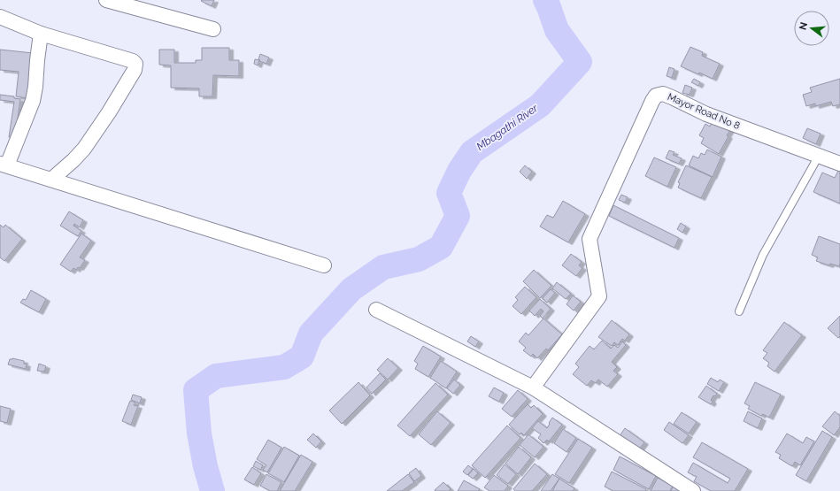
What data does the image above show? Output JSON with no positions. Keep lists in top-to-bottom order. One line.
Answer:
{"streets":{"street":["Mayor Road No 8"]},"water":["Mbagathi River"],"north":"left"}
